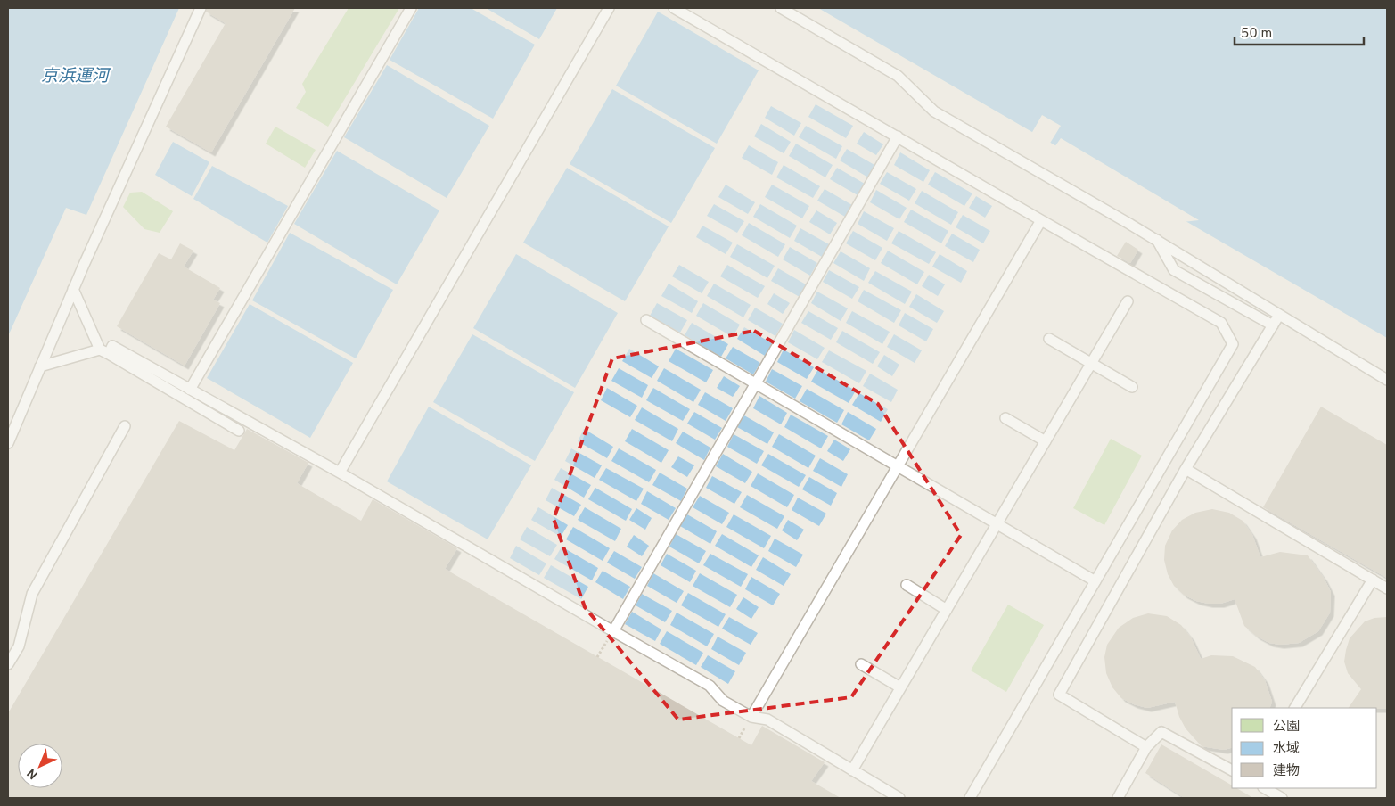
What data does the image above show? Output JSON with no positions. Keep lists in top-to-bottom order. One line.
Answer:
{"water":["京浜運河"],"legend":["公園","水域","建物"],"scale_bar":"50 m","north":"bottom left"}
